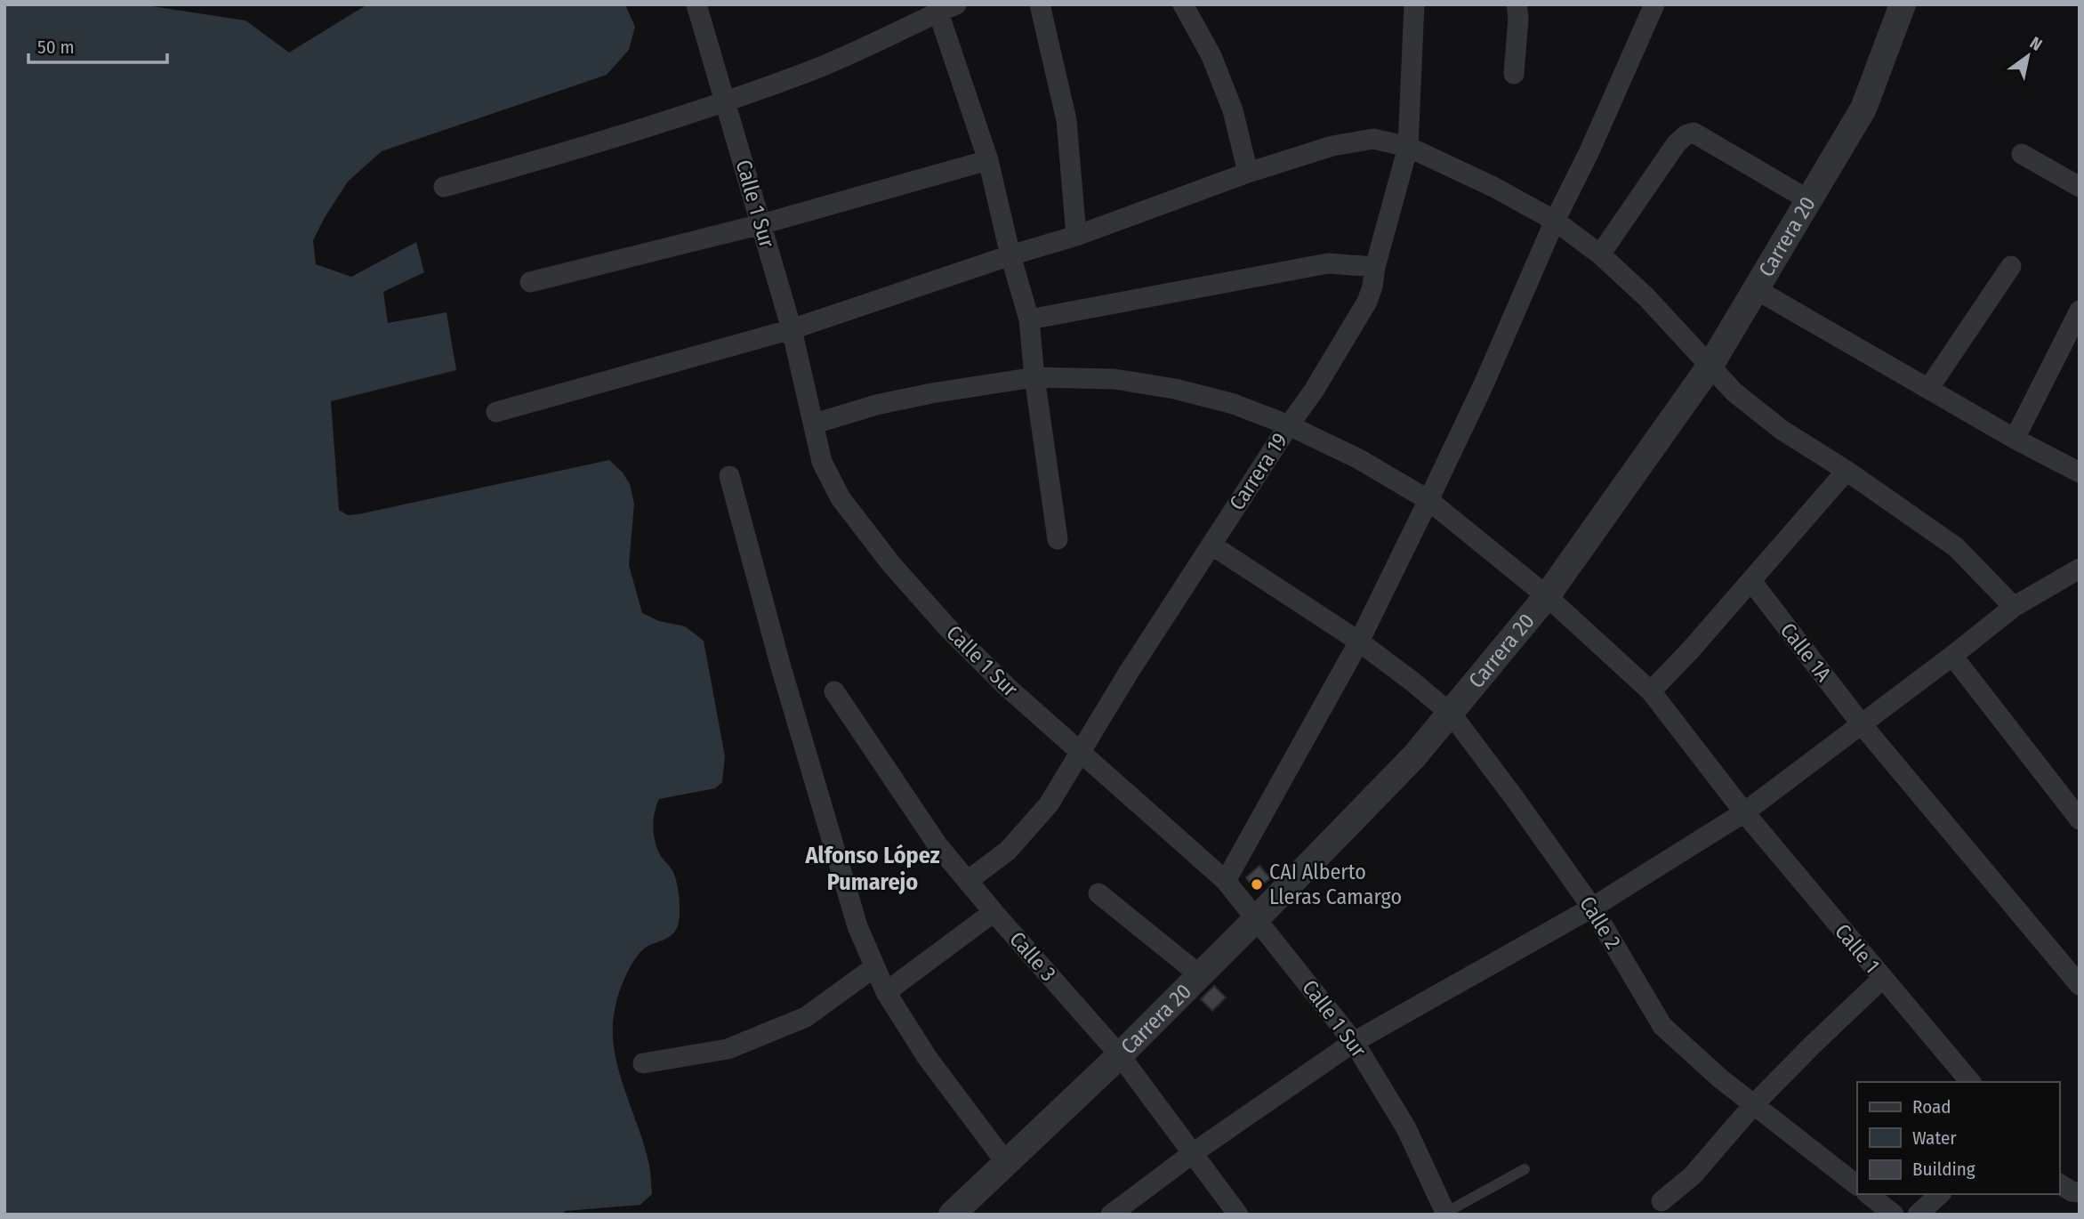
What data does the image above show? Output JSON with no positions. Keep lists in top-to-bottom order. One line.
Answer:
{"streets":{"street":["Calle 1 Sur","Carrera 20","Carrera 19","Calle 1A","Calle 2","Calle 1","Calle 3"]},"crossings":[["Calle 1 Sur","Carrera 20"],["Calle 1 Sur","Carrera 19"],["Calle 1 Sur","Calle 1"],["Carrera 20","Calle 2"],["Carrera 20","Calle 1"],["Carrera 20","Calle 3"],["Carrera 19","Calle 2"],["Carrera 19","Calle 1"],["Carrera 19","Calle 3"]],"districts":["Alfonso López Pumarejo"],"places":["CAI Alberto Lleras Camargo"],"legend":["Road","Water","Building"],"scale_bar":"50 m","north":"top right"}
